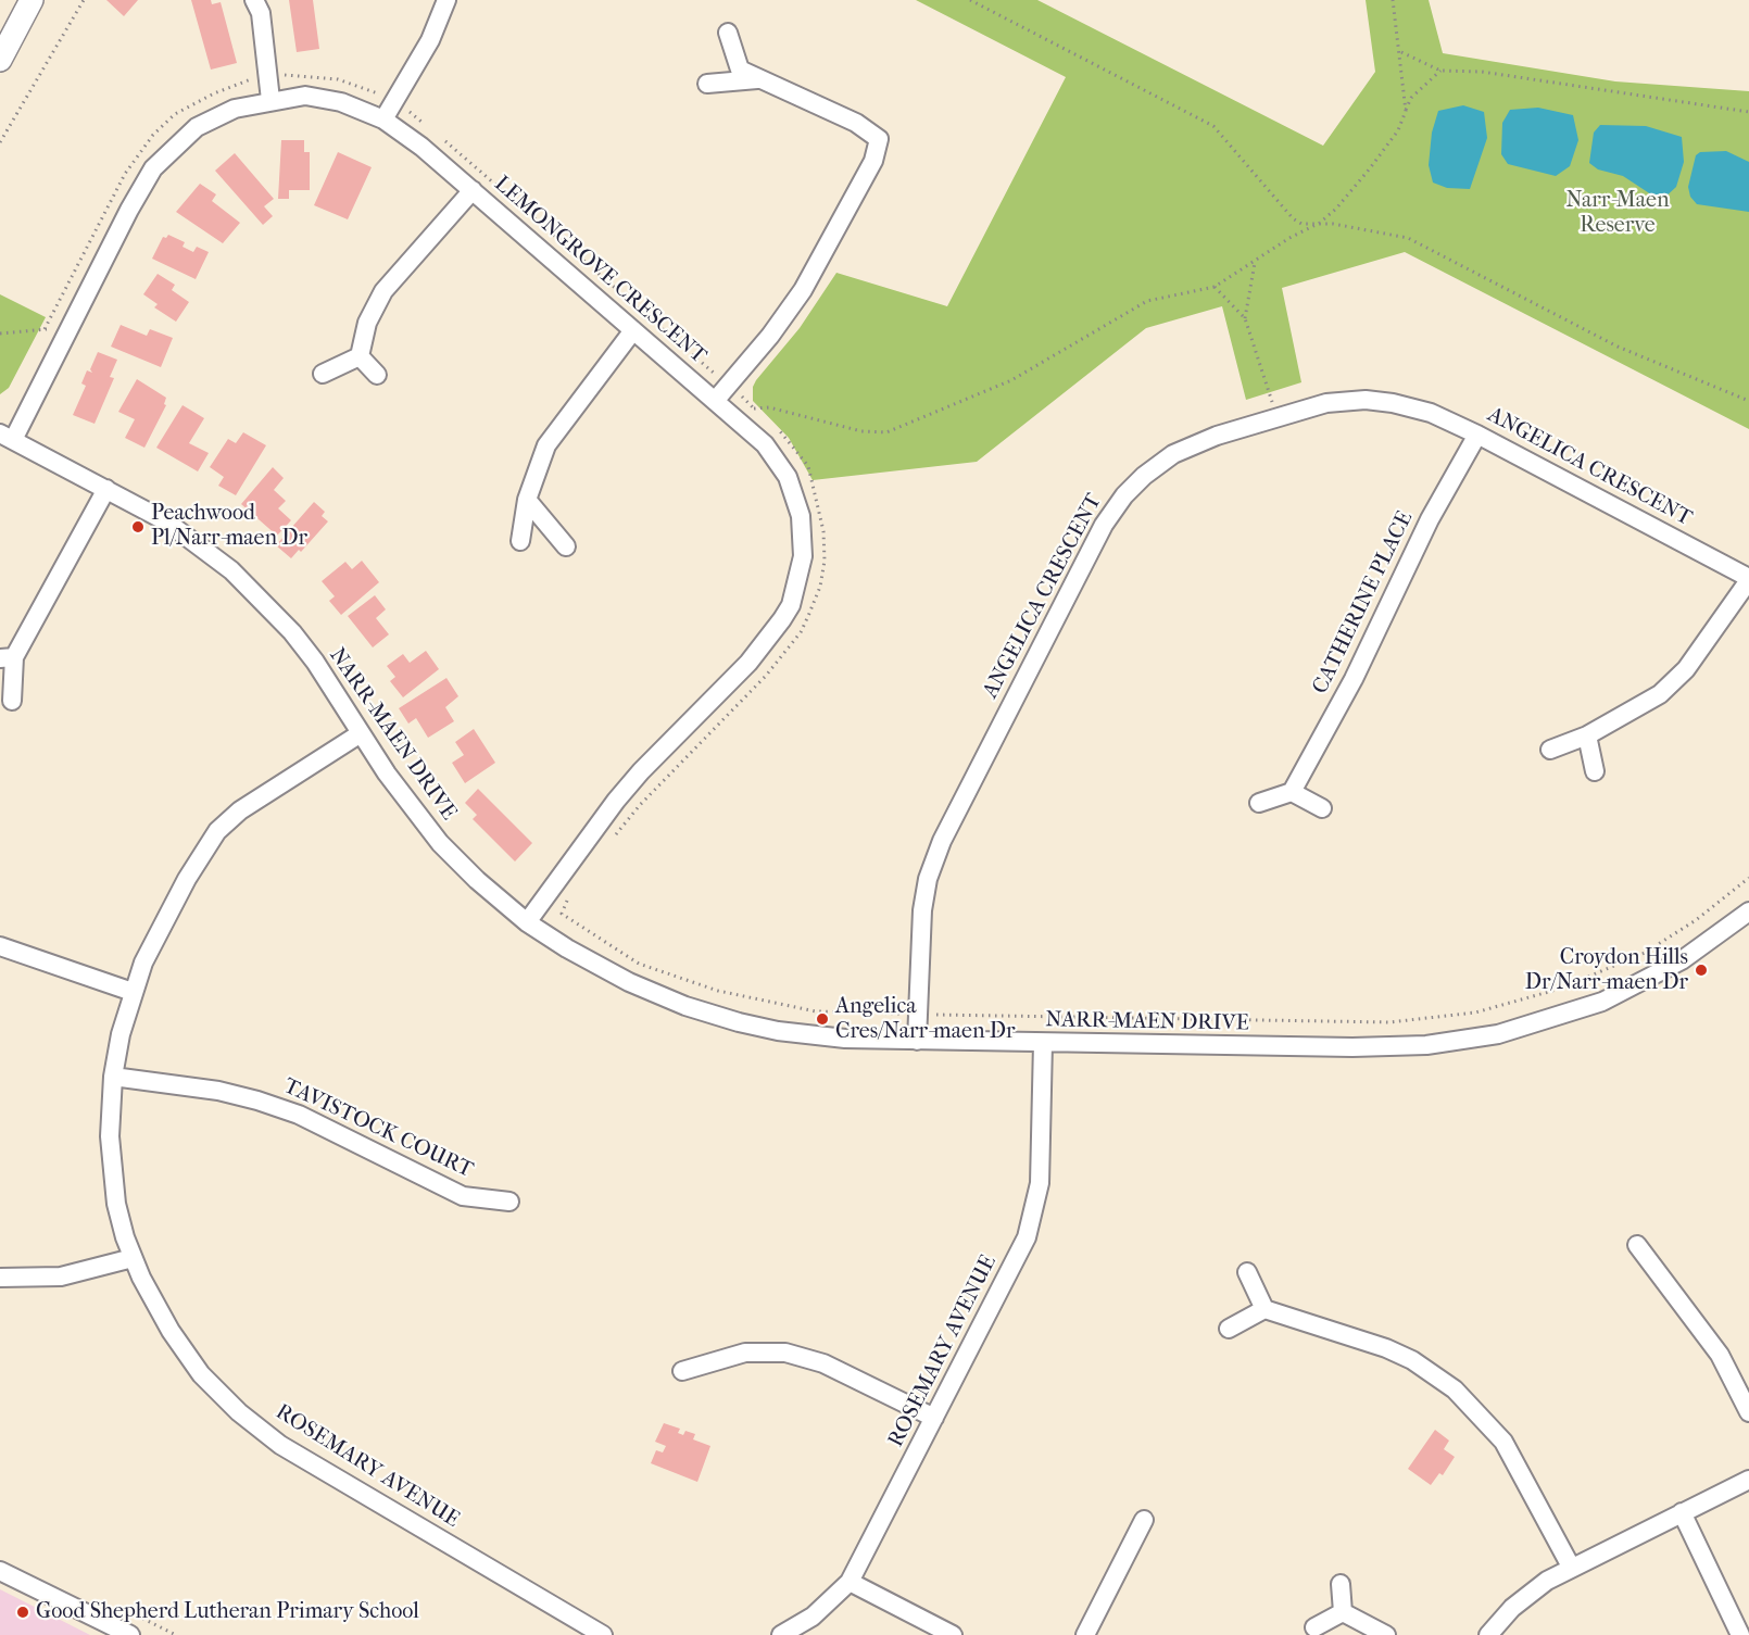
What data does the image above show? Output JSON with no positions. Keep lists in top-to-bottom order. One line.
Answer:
{"streets":{"street":["LEMONGROVE CRESCENT","ANGELICA CRESCENT","CATHERINE PLACE","NARR-MAEN DRIVE","TAVISTOCK COURT","ROSEMARY AVENUE"]},"crossings":[["LEMONGROVE CRESCENT","NARR-MAEN DRIVE"],["ANGELICA CRESCENT","CATHERINE PLACE"],["ANGELICA CRESCENT","NARR-MAEN DRIVE"],["NARR-MAEN DRIVE","ROSEMARY AVENUE"],["TAVISTOCK COURT","ROSEMARY AVENUE"]],"parks":["Narr-Maen Reserve"],"places":["Peachwood Pl/Narr-maen Dr","Croydon Hills Dr/Narr-maen Dr","Angelica Cres/Narr-maen Dr","Good Shepherd Lutheran Primary School"]}
